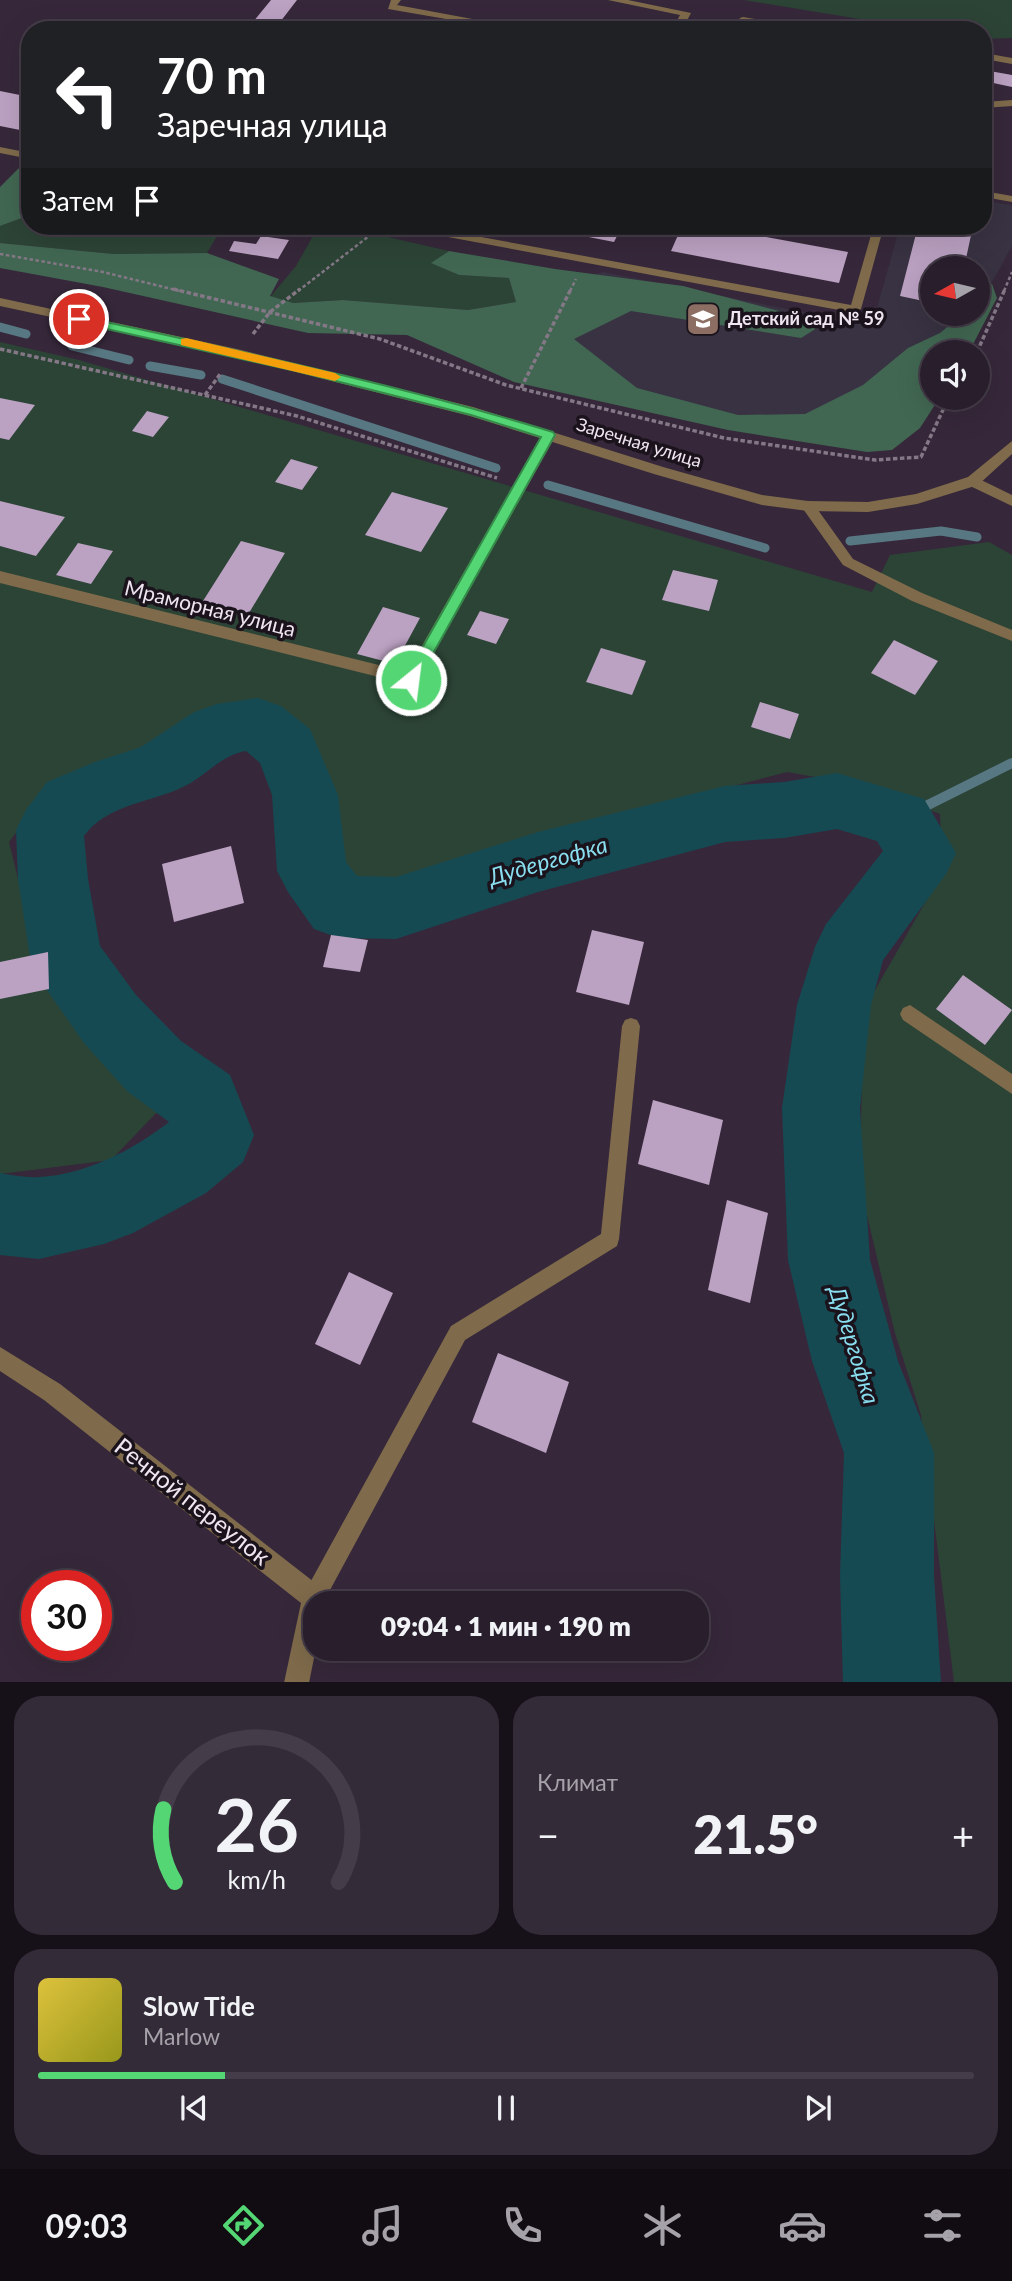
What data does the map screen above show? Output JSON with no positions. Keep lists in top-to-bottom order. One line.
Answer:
{"streets":{"street":["Заречная улица","Мраморная улица","Речной переулок"]},"water":["Дудергофка"],"places":{"school or university":["Детский сад № 59"]},"north":"left","page":{"turn":["70 m","Заречная улица"],"then":"Затем","limit":"30","trip":"09:04 · 1 мин · 190 m","tile":"Климат","heat":["−","21.5°","+"],"song":["Slow Tide","Marlow"],"tabs":"09:03","gauge":["26","km/h"]}}
